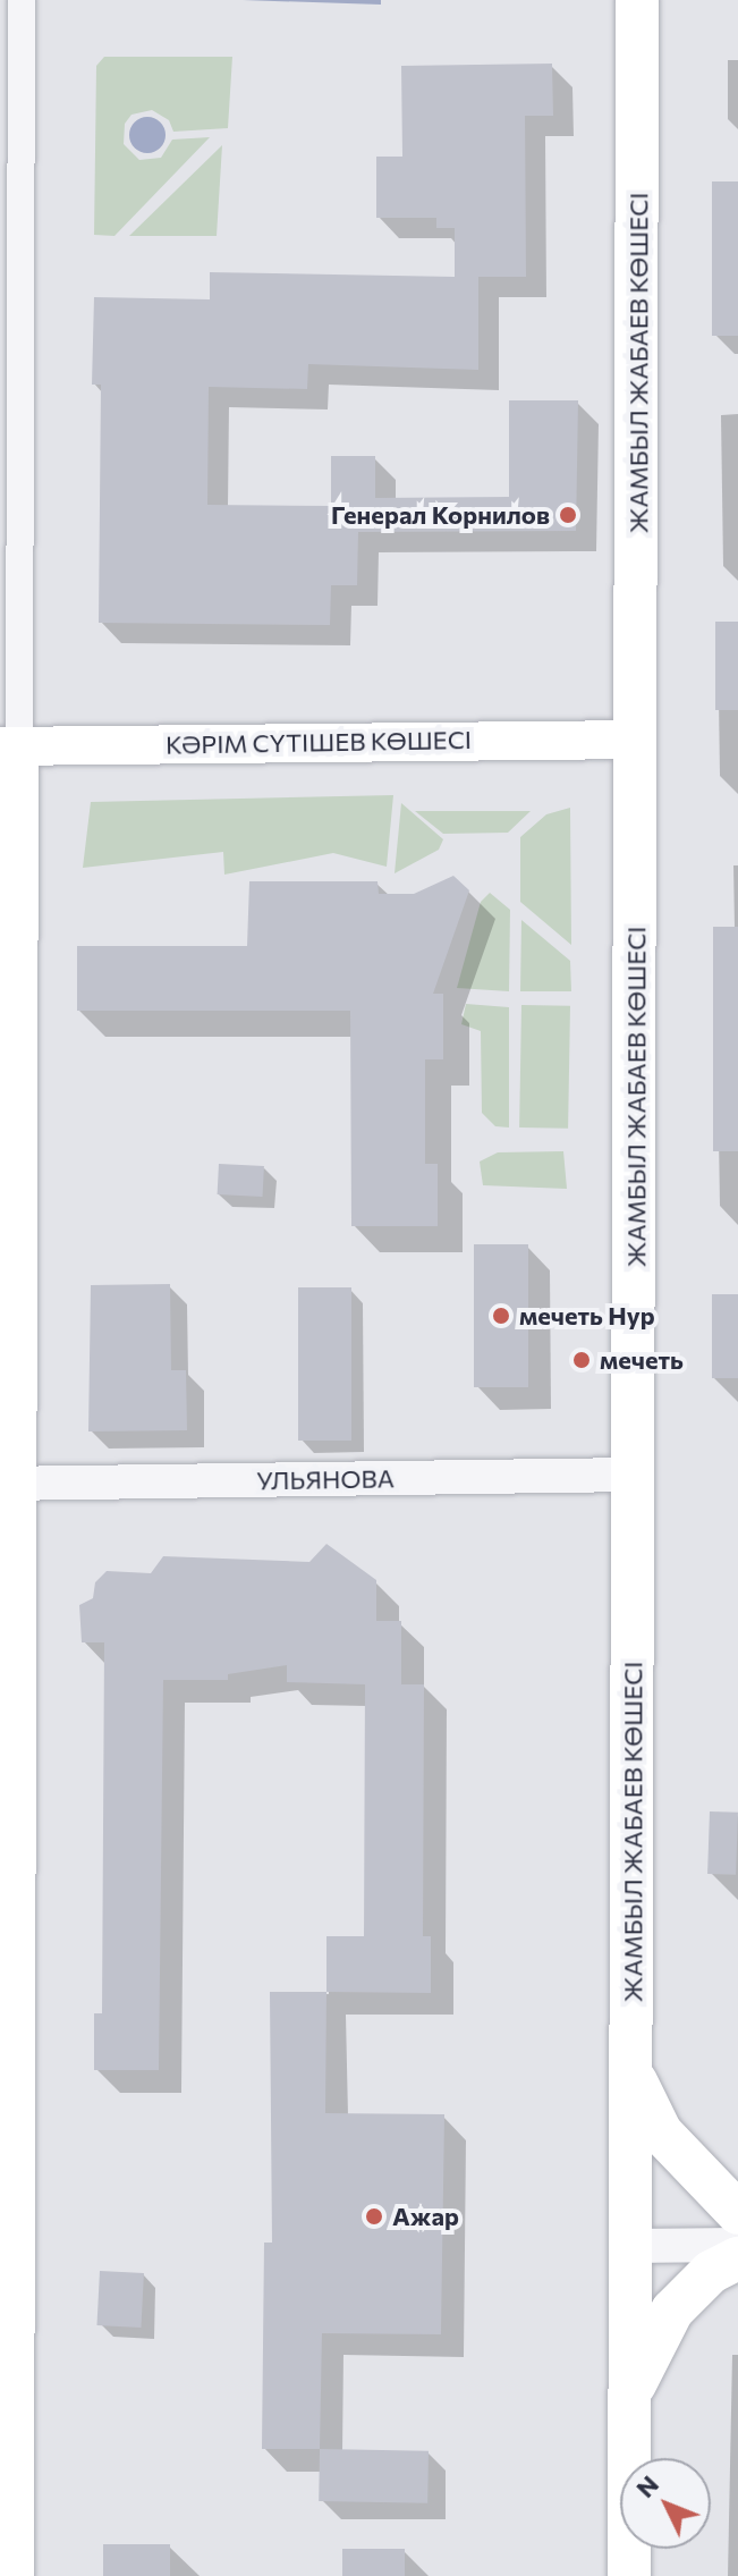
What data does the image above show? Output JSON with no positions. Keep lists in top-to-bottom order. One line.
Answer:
{"streets":{"main road":["ЖАМБЫЛ ЖАБАЕВ КӨШЕСІ","КӘРІМ СҮТІШЕВ КӨШЕСІ"],"street":["УЛЬЯНОВА"]},"crossings":[["ЖАМБЫЛ ЖАБАЕВ КӨШЕСІ","КӘРІМ СҮТІШЕВ КӨШЕСІ"],["ЖАМБЫЛ ЖАБАЕВ КӨШЕСІ","УЛЬЯНОВА"]],"places":["Генерал Корнилов","мечеть Нур","мечеть","Ажар"],"north":"top left"}
